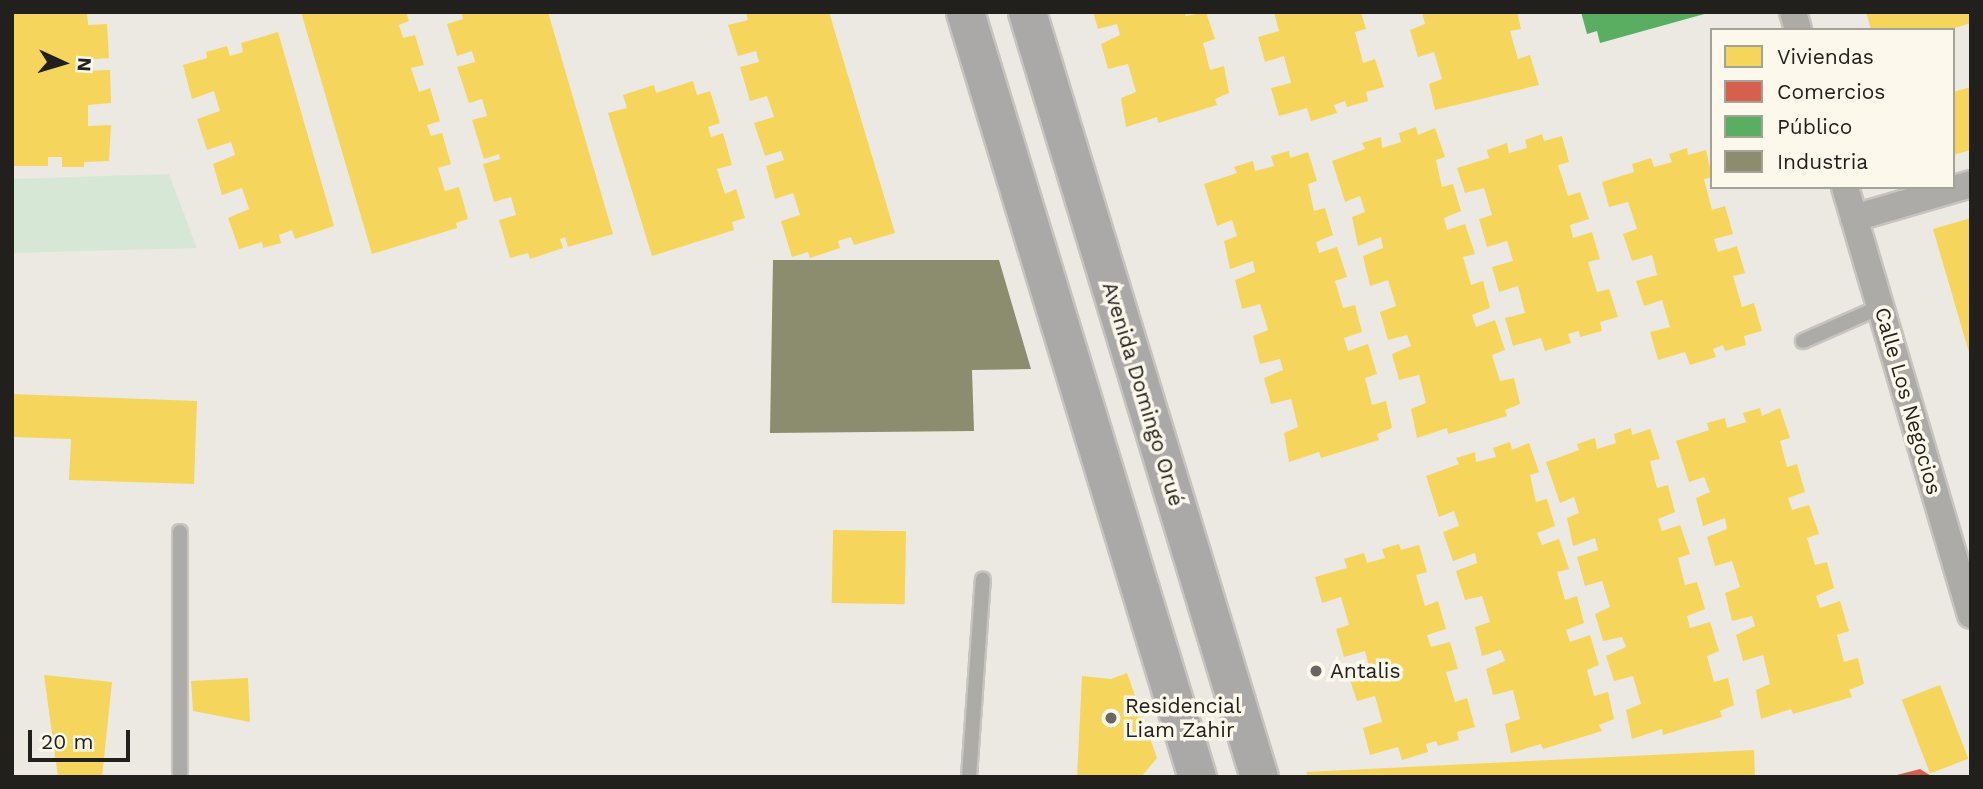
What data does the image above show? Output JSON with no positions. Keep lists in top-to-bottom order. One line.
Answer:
{"streets":{"main road":["Avenida Domingo Orué"],"street":["Calle Los Negocios"]},"places":["Antalis","Residencial Liam Zahir"],"legend":["Viviendas","Comercios","Público","Industria"],"scale_bar":"20 m","north":"right"}
